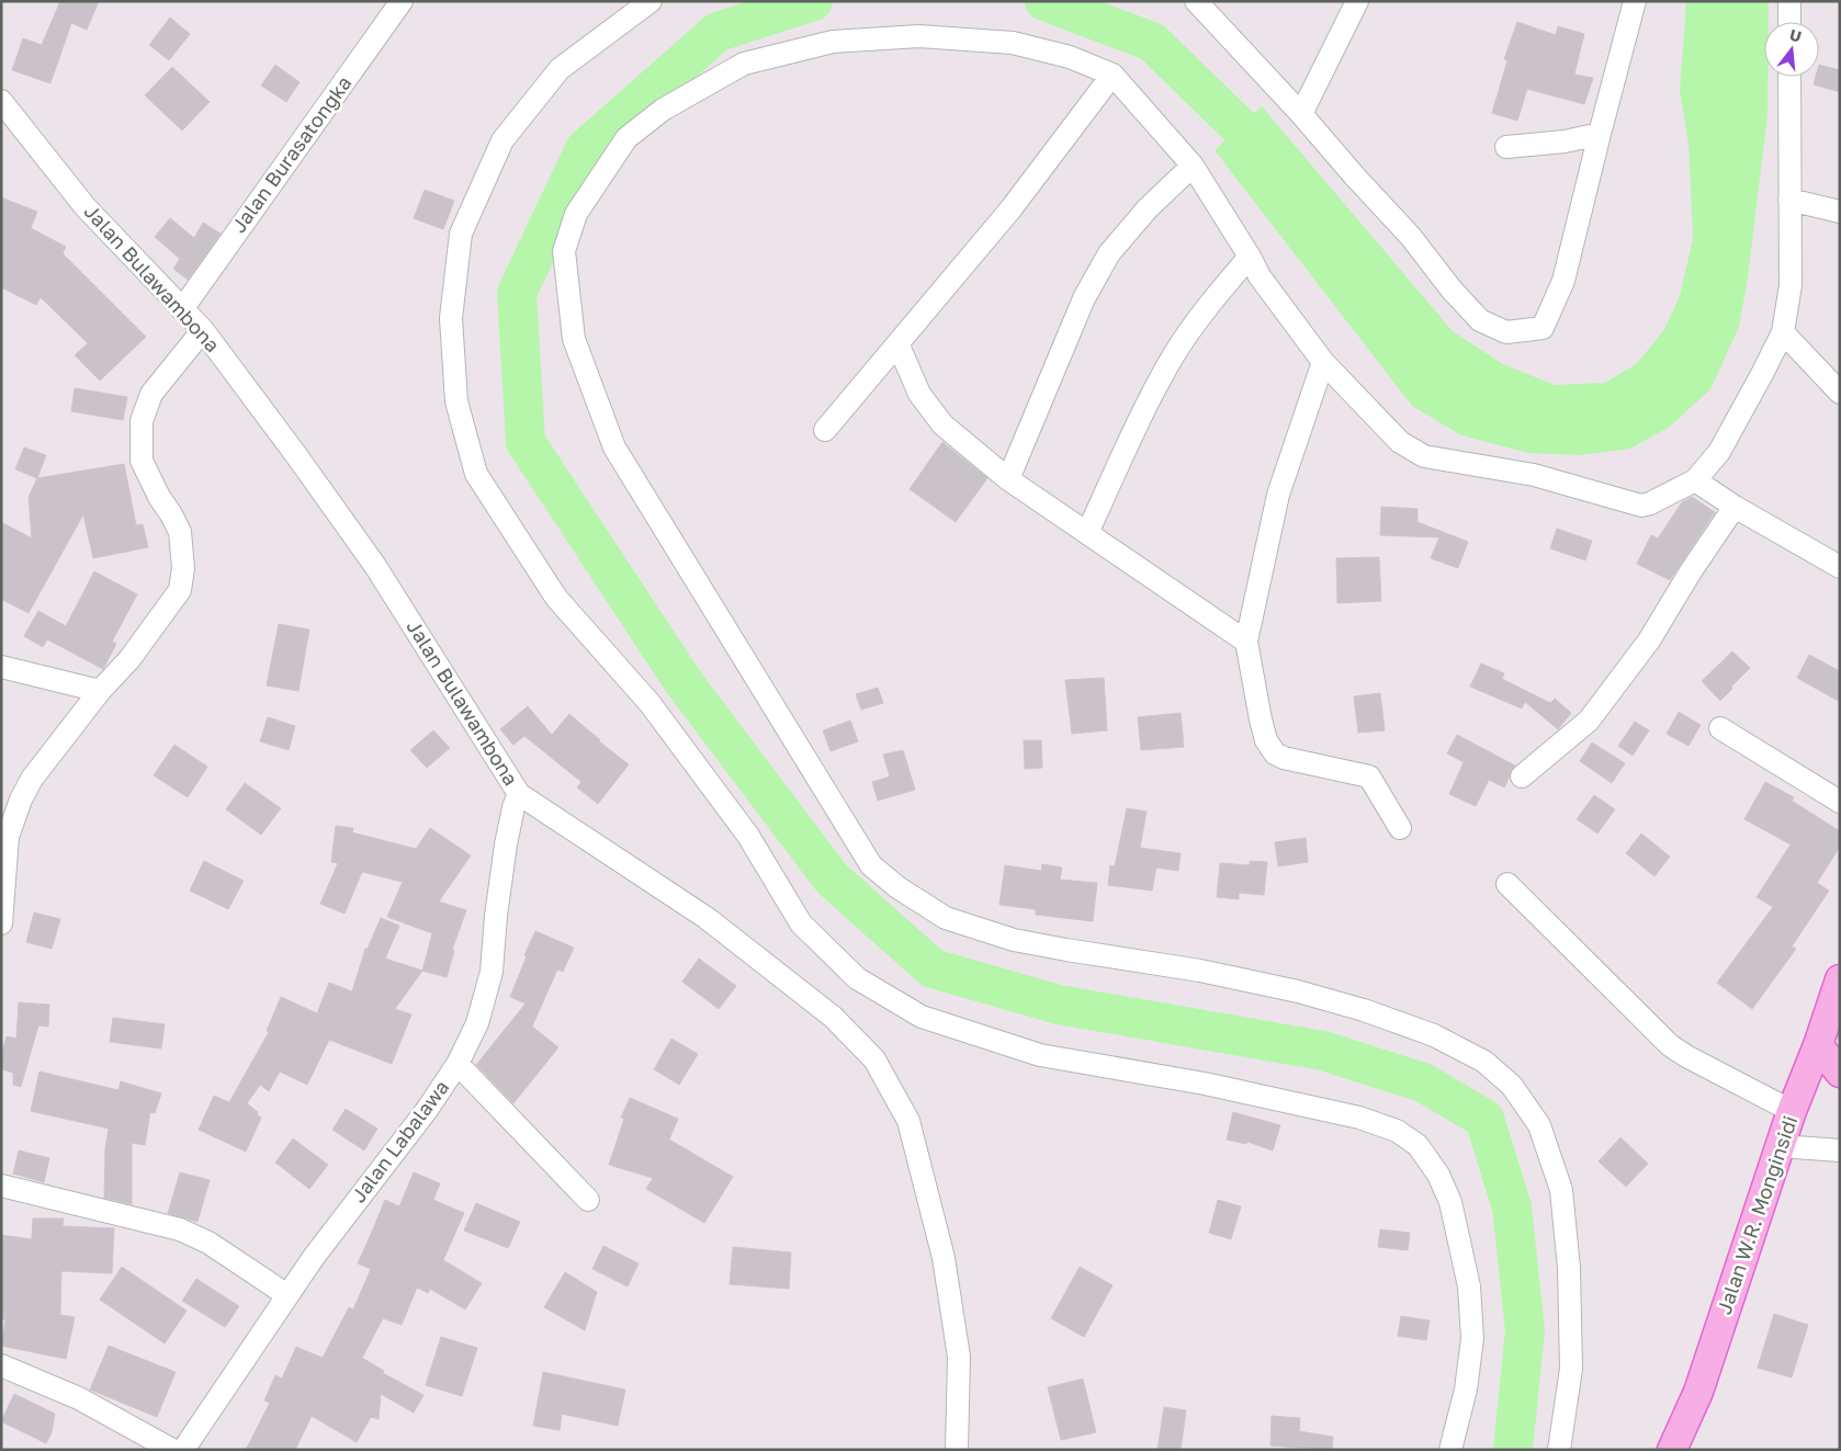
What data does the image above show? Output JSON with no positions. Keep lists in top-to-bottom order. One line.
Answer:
{"streets":{"main road":["Jalan W.R. Monginsidi"],"street":["Jalan Burasatongka","Jalan Bulawambona","Jalan Labalawa"]},"crossings":[["Jalan Burasatongka","Jalan Bulawambona"],["Jalan Bulawambona","Jalan Labalawa"]],"north":"top"}
